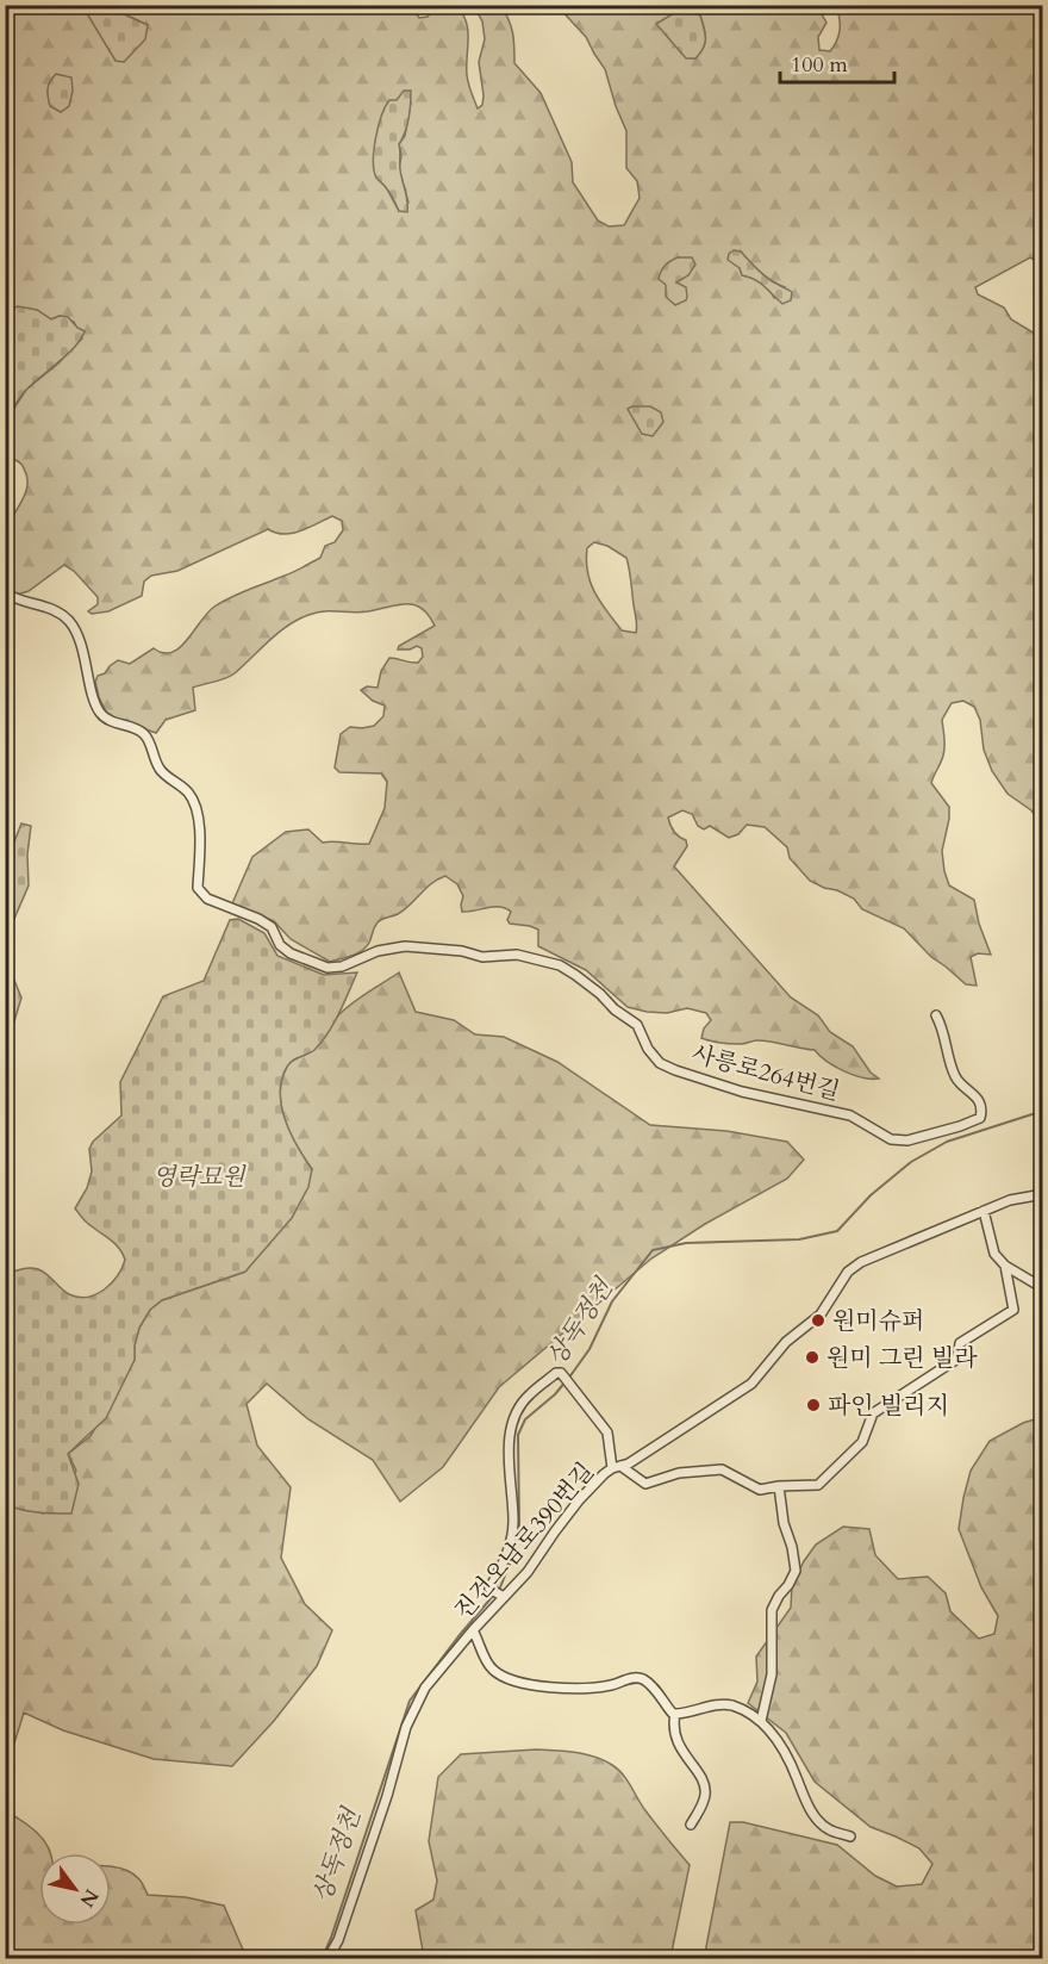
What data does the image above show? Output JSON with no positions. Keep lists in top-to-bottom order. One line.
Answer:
{"streets":{"street":["사릉로264번길","진건오남로390번길"]},"water":["상독정천"],"parks":["영락묘원"],"places":["원미슈퍼","원미 그린 빌라","파인 빌리지"],"scale_bar":"100 m","north":"bottom right"}
